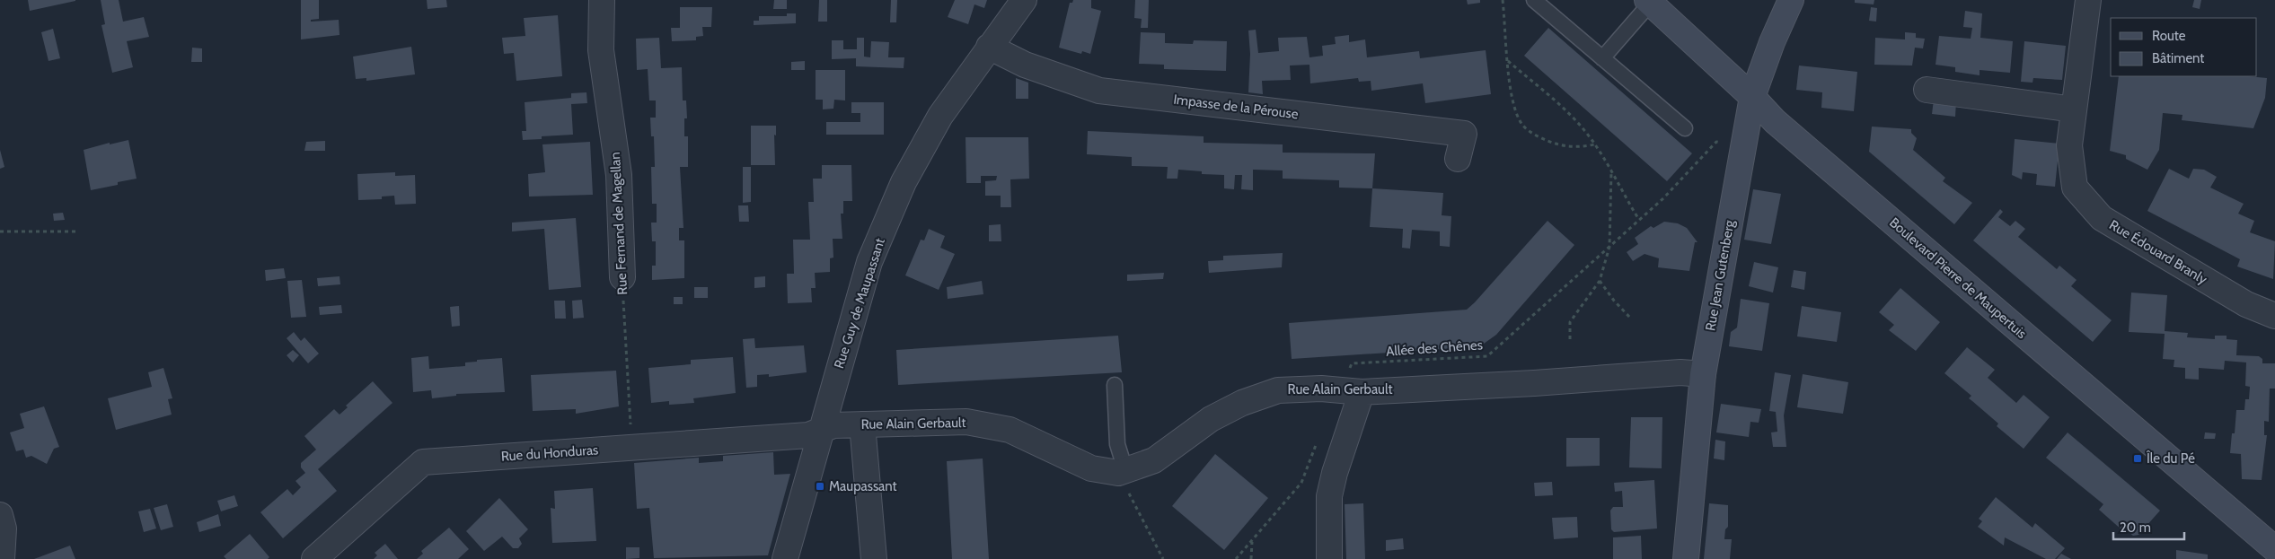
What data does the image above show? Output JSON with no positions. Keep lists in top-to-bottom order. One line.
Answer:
{"streets":{"street":["Impasse de la Pérouse","Rue Fernand de Magellan","Rue Édouard Branly","Rue Jean Gutenberg","Boulevard Pierre de Maupertuis","Rue Guy de Maupassant","Rue Alain Gerbault","Rue du Honduras"],"path":["Allée des Chênes"]},"crossings":[["Impasse de la Pérouse","Rue Guy de Maupassant"],["Rue Fernand de Magellan","Rue du Honduras"],["Rue Jean Gutenberg","Boulevard Pierre de Maupertuis"],["Rue Jean Gutenberg","Allée des Chênes"],["Rue Jean Gutenberg","Rue Alain Gerbault"],["Rue Guy de Maupassant","Rue Alain Gerbault"],["Rue Guy de Maupassant","Rue du Honduras"],["Allée des Chênes","Rue Alain Gerbault"],["Rue Alain Gerbault","Rue du Honduras"]],"places":{"transit":["Île du Pé","Maupassant"]},"legend":["Route","Bâtiment"],"scale_bar":"20 m"}
